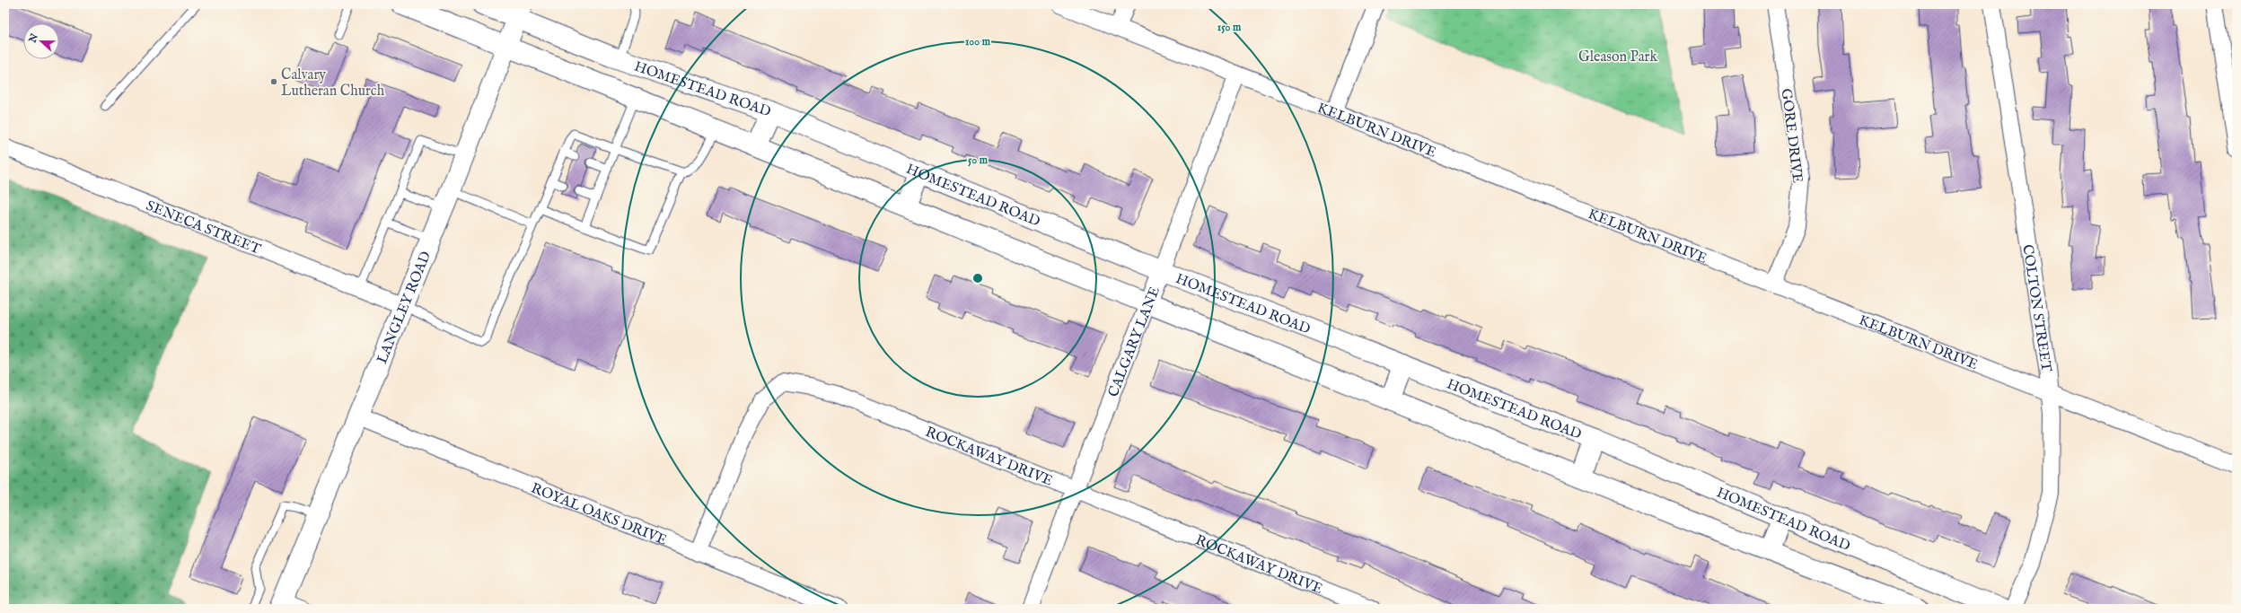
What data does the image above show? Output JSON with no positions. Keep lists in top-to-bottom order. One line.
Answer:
{"streets":{"main road":["HOMESTEAD ROAD","LANGLEY ROAD"],"street":["KELBURN DRIVE","GORE DRIVE","SENECA STREET","COLTON STREET","CALGARY LANE","ROCKAWAY DRIVE","ROYAL OAKS DRIVE"]},"crossings":[["HOMESTEAD ROAD","LANGLEY ROAD"],["HOMESTEAD ROAD","CALGARY LANE"],["KELBURN DRIVE","GORE DRIVE"],["KELBURN DRIVE","COLTON STREET"],["KELBURN DRIVE","CALGARY LANE"],["SENECA STREET","LANGLEY ROAD"],["LANGLEY ROAD","ROYAL OAKS DRIVE"],["CALGARY LANE","ROCKAWAY DRIVE"],["ROCKAWAY DRIVE","ROYAL OAKS DRIVE"]],"parks":["Gleason Park"],"places":["Calvary Lutheran Church"],"north":"left","rings":["150 m","100 m","50 m"]}
